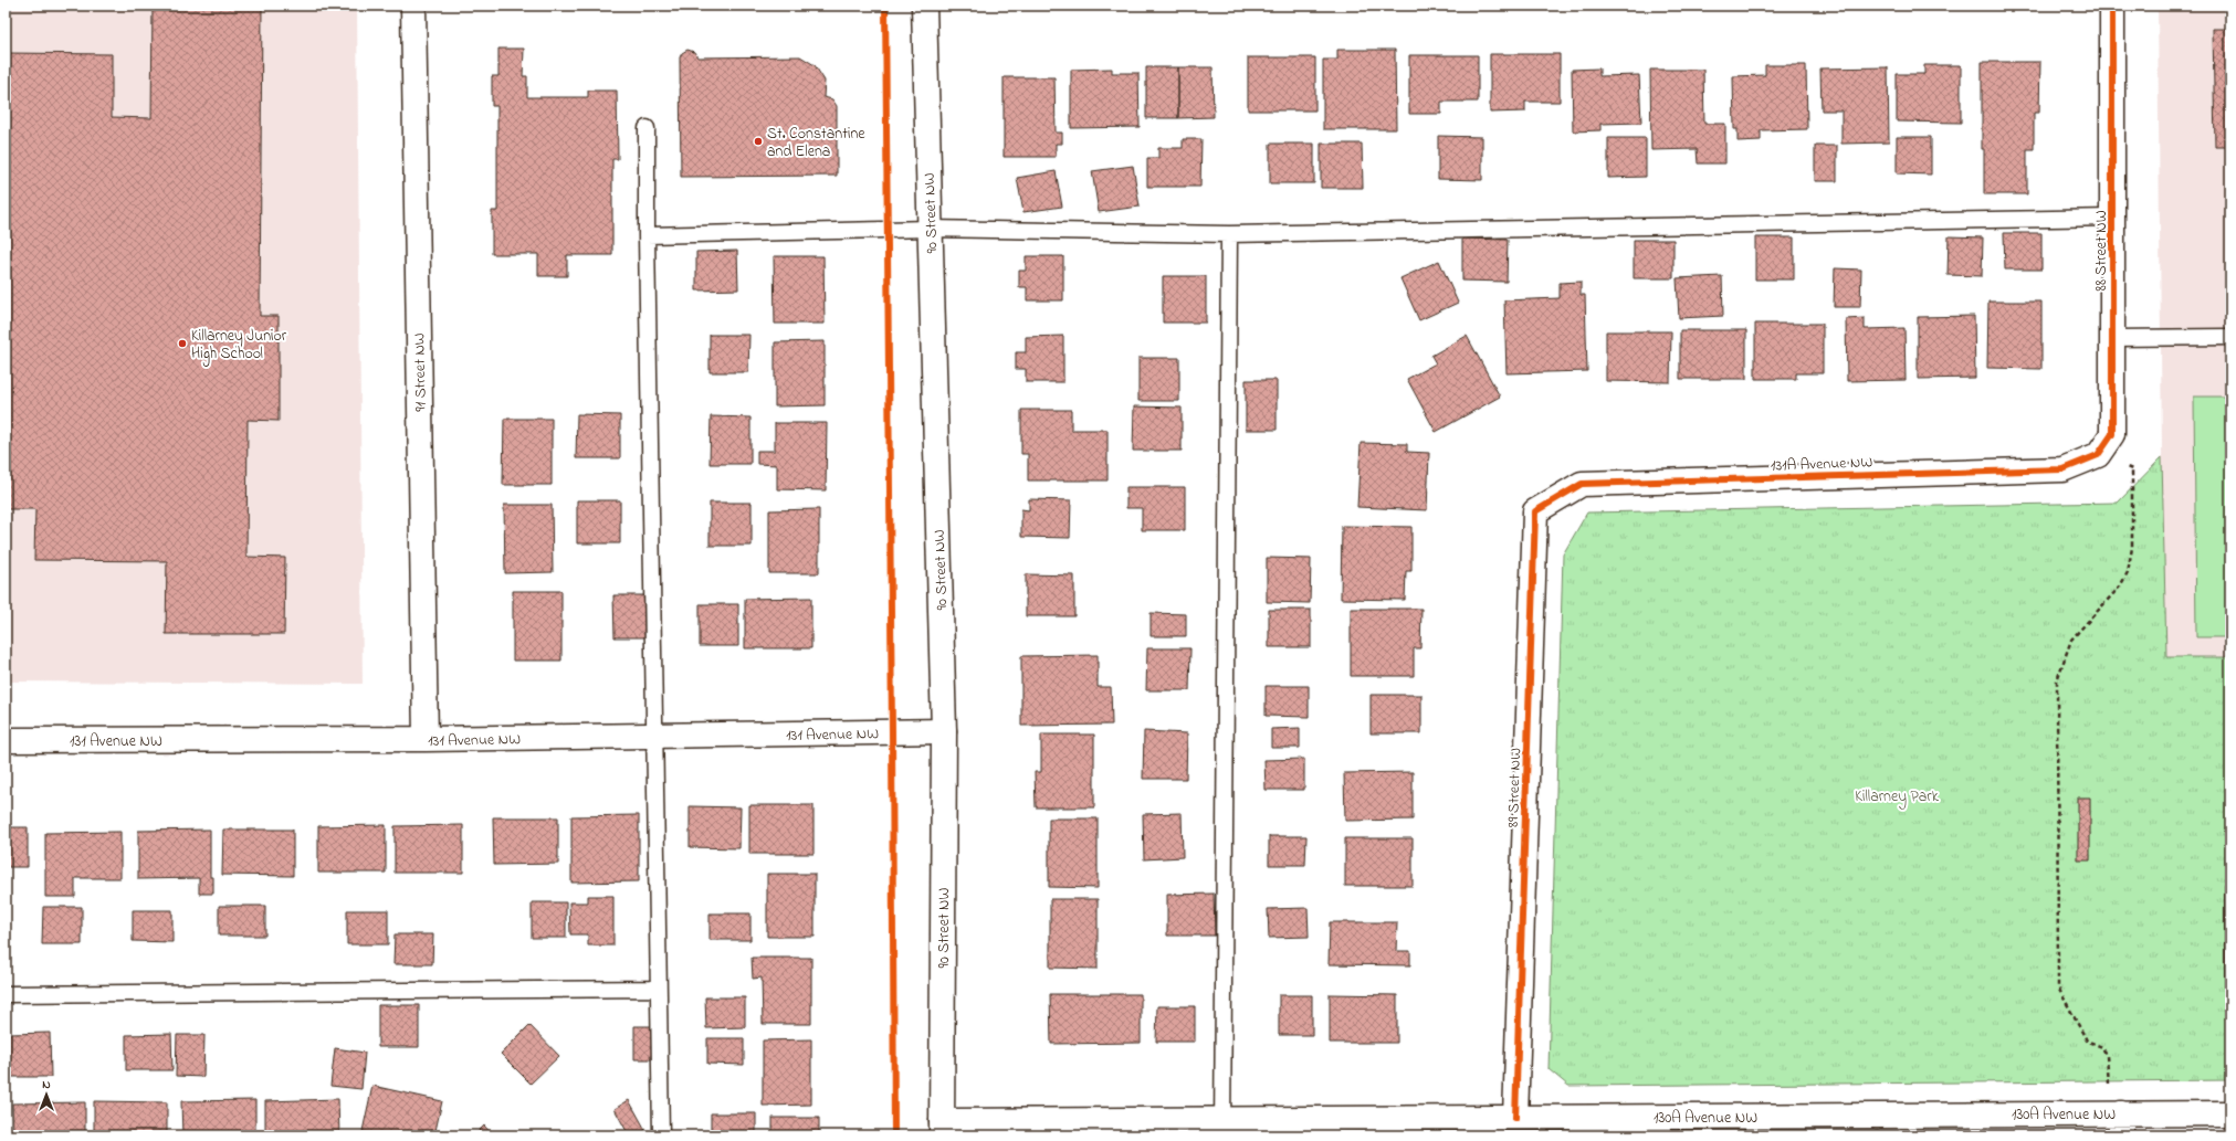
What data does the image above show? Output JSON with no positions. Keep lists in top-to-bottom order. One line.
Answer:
{"streets":{"street":["90 Street NW","88 Street NW","91 Street NW","131A Avenue NW","131 Avenue NW","89 Street NW","130A Avenue NW"]},"crossings":[["90 Street NW","131 Avenue NW"],["90 Street NW","130A Avenue NW"],["88 Street NW","131A Avenue NW"],["91 Street NW","131 Avenue NW"],["131A Avenue NW","89 Street NW"],["89 Street NW","130A Avenue NW"]],"parks":["Killarney Park"],"places":["St. Constantine and Elena","Killarney Junior High School"],"north":"top"}
